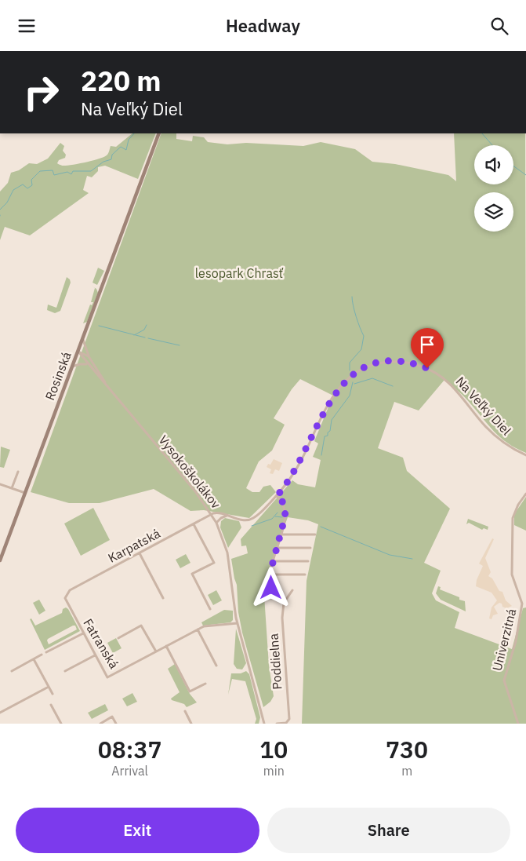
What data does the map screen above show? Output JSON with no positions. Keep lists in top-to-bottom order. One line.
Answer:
{"streets":{"street":["Rosinská","Na Veľký Diel","Vysokoškolákov","Karpatská","Univerzitná","Fatranská","Poddielna"]},"crossings":[["Rosinská","Vysokoškolákov"],["Na Veľký Diel","Vysokoškolákov"],["Na Veľký Diel","Karpatská"],["Vysokoškolákov","Karpatská"],["Vysokoškolákov","Fatranská"],["Karpatská","Fatranská"]],"parks":["lesopark Chrasť"],"page":{"header":"Headway","turn":["220 m","Na Veľký Diel"],"eta":["08:37","Arrival","10","min","730","m"],"buttons":["Exit","Share"]}}
